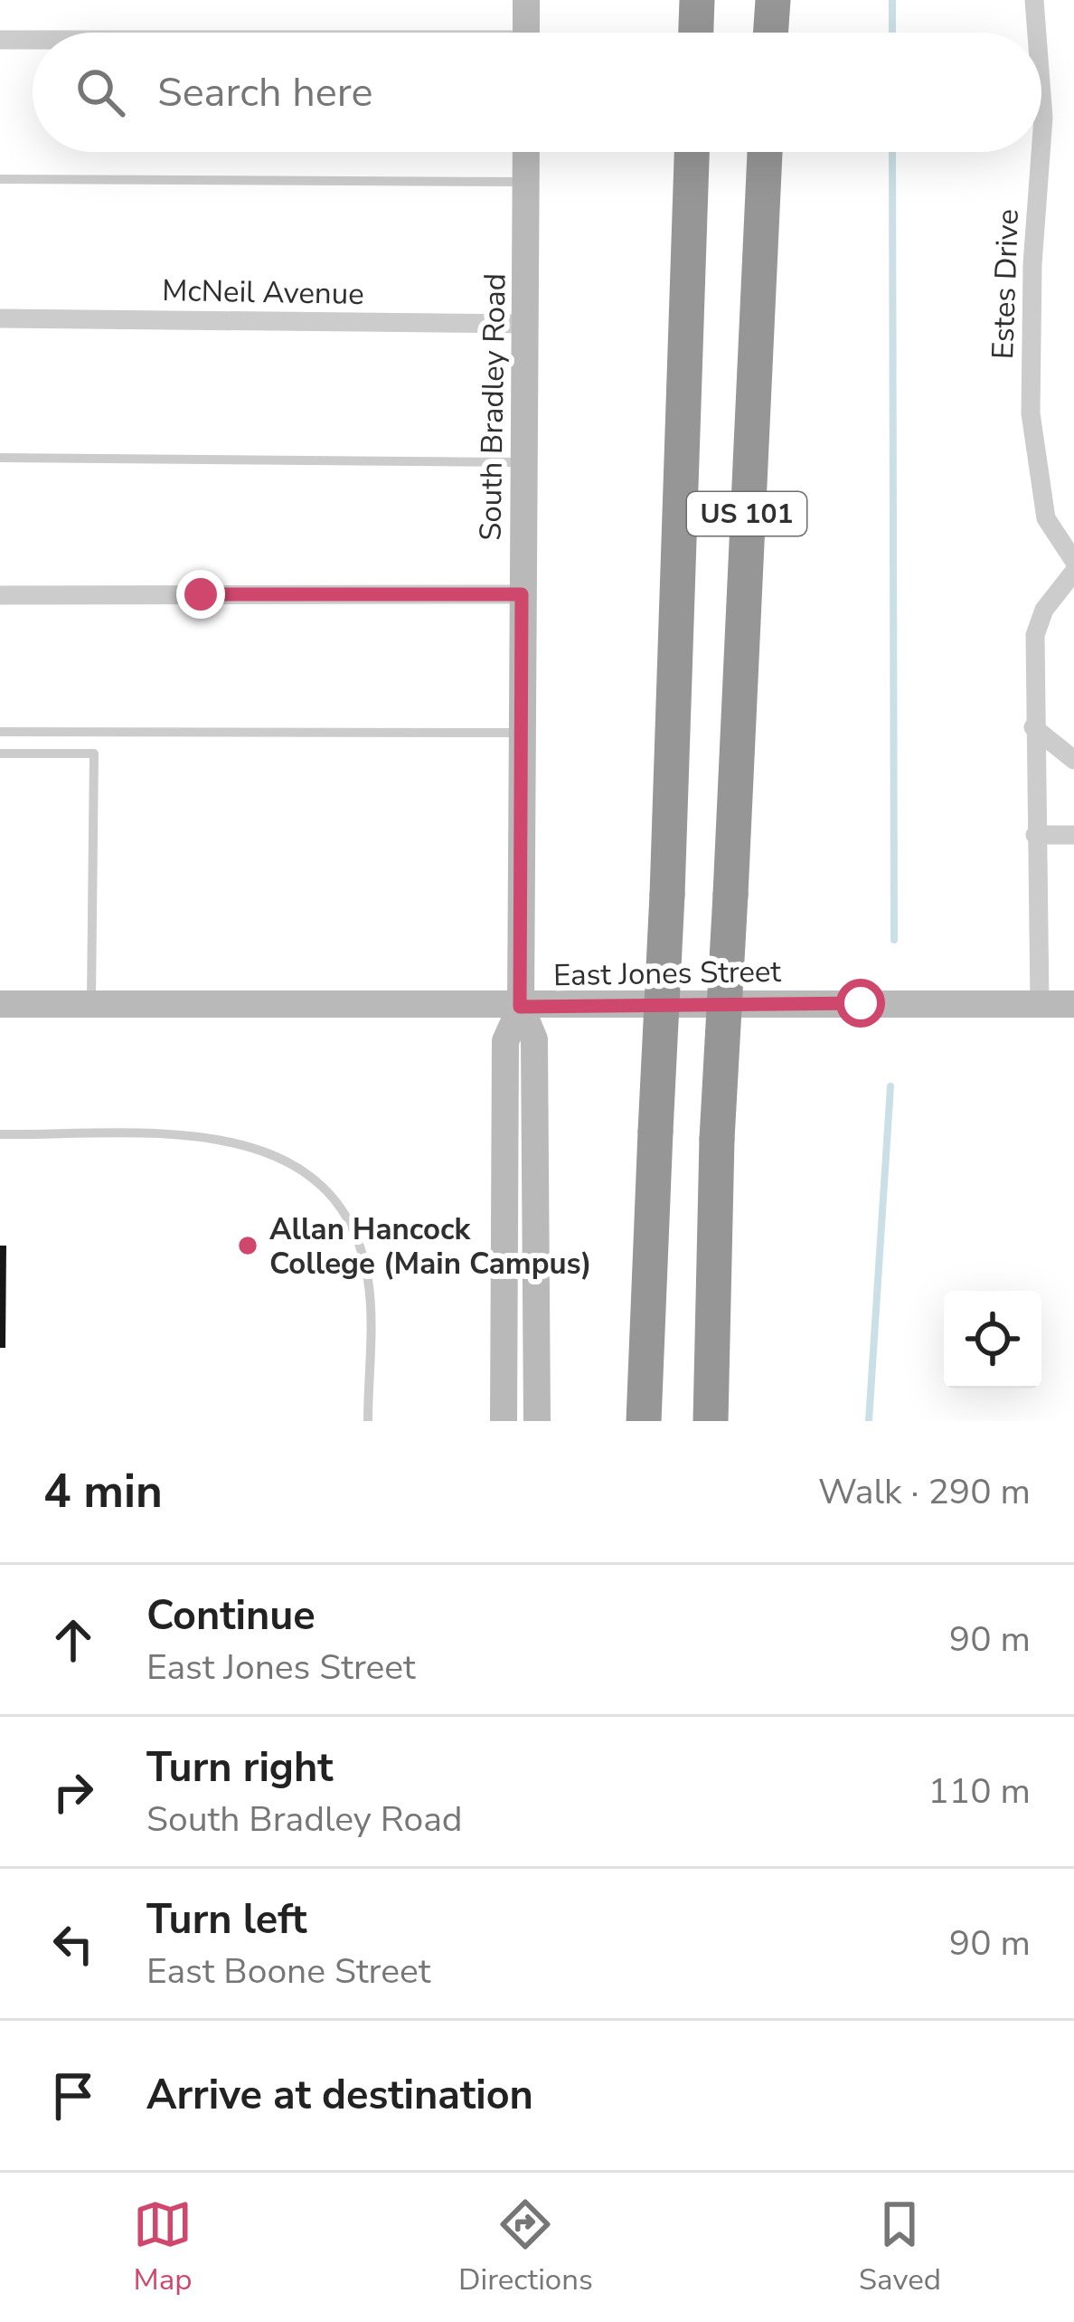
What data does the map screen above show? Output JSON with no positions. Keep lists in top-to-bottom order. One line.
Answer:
{"streets":{"highway":["US 101"],"street":["Estes Drive","McNeil Avenue","South Bradley Road","East Jones Street"]},"crossings":[["McNeil Avenue","South Bradley Road"],["South Bradley Road","East Jones Street"]],"places":["Allan Hancock College (Main Campus)"],"page":{"search":"Search here","heading":["4 min","Walk · 290 m"],"list":[["Continue","East Jones Street","90 m"],["Turn right","South Bradley Road","110 m"],["Turn left","East Boone Street","90 m"],"Arrive at destination"],"nav":["Map","Directions","Saved"]}}
